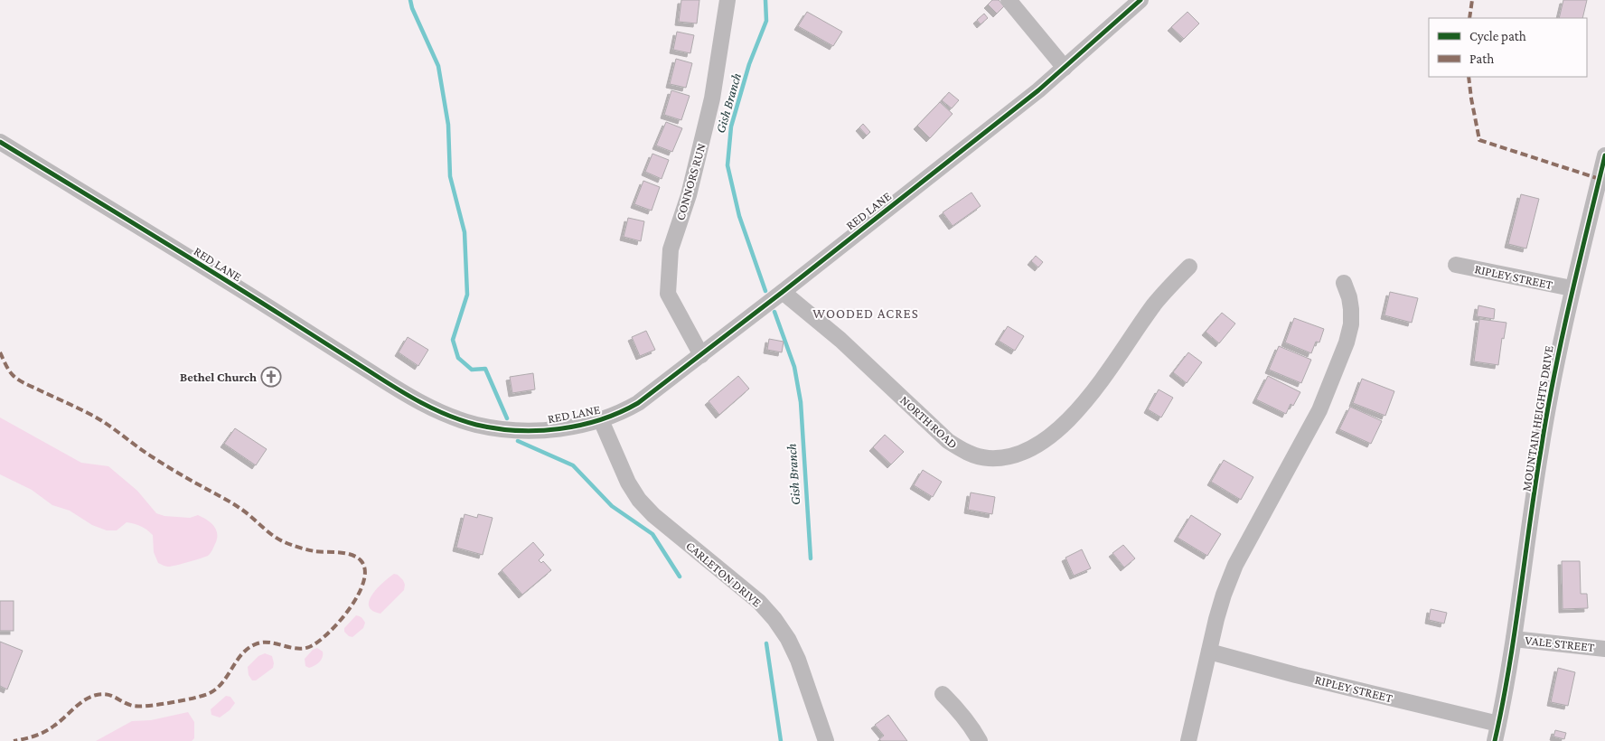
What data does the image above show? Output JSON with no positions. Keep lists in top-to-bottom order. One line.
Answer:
{"streets":{"street":["CONNORS RUN","RED LANE","RIPLEY STREET","MOUNTAIN HEIGHTS DRIVE","NORTH ROAD","CARLETON DRIVE","VALE STREET"]},"crossings":[["CONNORS RUN","RED LANE"],["RED LANE","NORTH ROAD"],["RED LANE","CARLETON DRIVE"],["RIPLEY STREET","MOUNTAIN HEIGHTS DRIVE"],["MOUNTAIN HEIGHTS DRIVE","VALE STREET"]],"districts":["WOODED ACRES"],"water":["Gish Branch"],"places":{"church":["Bethel Church"]},"legend":["Cycle path","Path"]}
